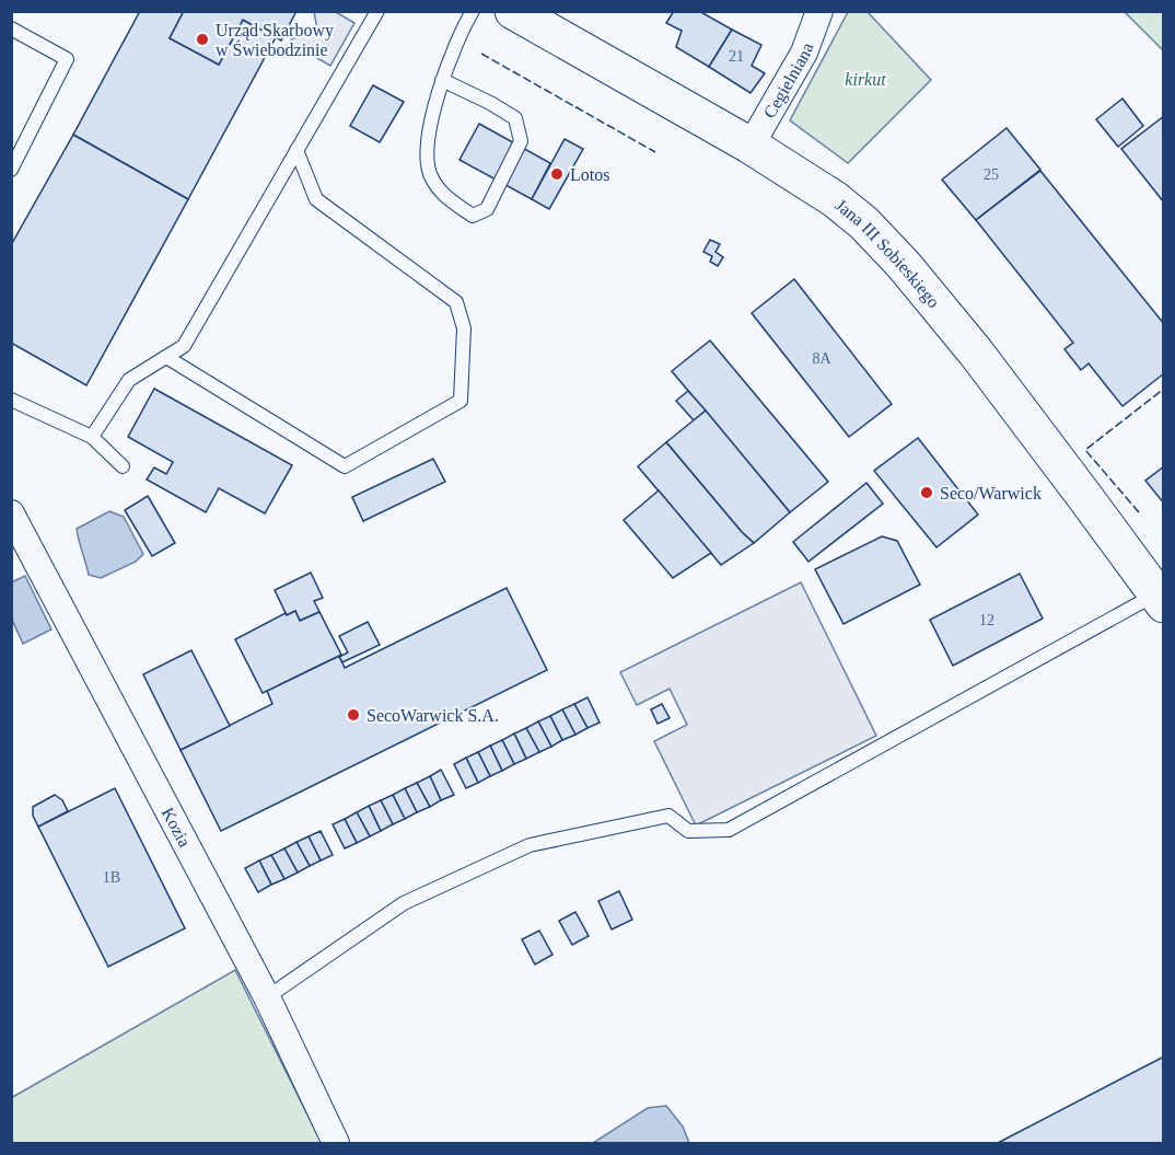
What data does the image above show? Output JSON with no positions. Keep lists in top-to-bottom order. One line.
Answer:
{"streets":{"street":["Cegielniana","Jana III Sobieskiego","Kozia"]},"crossings":[["Cegielniana","Jana III Sobieskiego"]],"parks":["kirkut"],"places":["Urząd Skarbowy w Świebodzinie","Lotos","Seco/Warwick","SecoWarwick S.A."],"house_numbers":["21","25","8A","12","1B"]}
